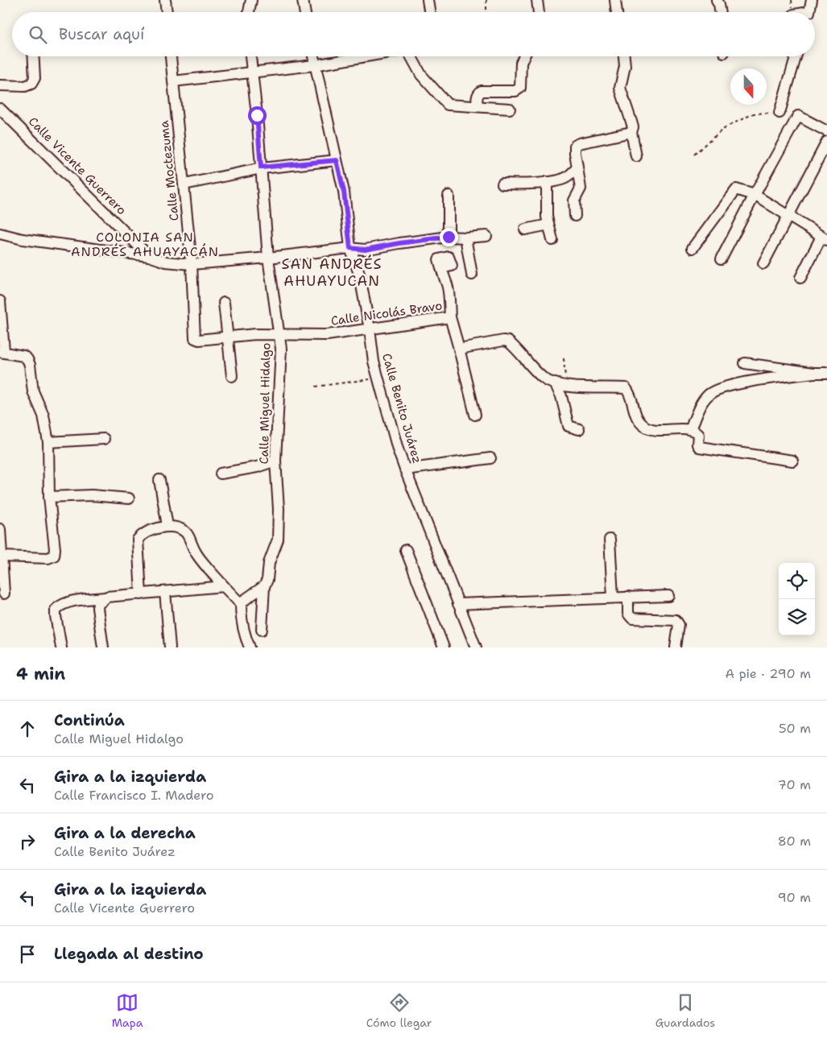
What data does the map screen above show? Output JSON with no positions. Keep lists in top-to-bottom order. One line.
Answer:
{"streets":{"street":["Calle Vicente Guerrero","Calle Moctezuma","Calle Nicolás Bravo","Calle Miguel Hidalgo","Calle Benito Juárez"]},"crossings":[["Calle Vicente Guerrero","Calle Moctezuma"],["Calle Vicente Guerrero","Calle Miguel Hidalgo"],["Calle Vicente Guerrero","Calle Benito Juárez"],["Calle Moctezuma","Calle Nicolás Bravo"],["Calle Nicolás Bravo","Calle Miguel Hidalgo"],["Calle Nicolás Bravo","Calle Benito Juárez"]],"districts":["COLONIA SAN ANDRÉS AHUAYACÁN","SAN ANDRÉS AHUAYUCAN"],"north":"bottom","page":{"search":"Buscar aquí","heading":["4 min","A pie · 290 m"],"list":[["Continúa","Calle Miguel Hidalgo","50 m"],["Gira a la izquierda","Calle Francisco I. Madero","70 m"],["Gira a la derecha","Calle Benito Juárez","80 m"],["Gira a la izquierda","Calle Vicente Guerrero","90 m"],"Llegada al destino"],"nav":["Mapa","Cómo llegar","Guardados"]}}
